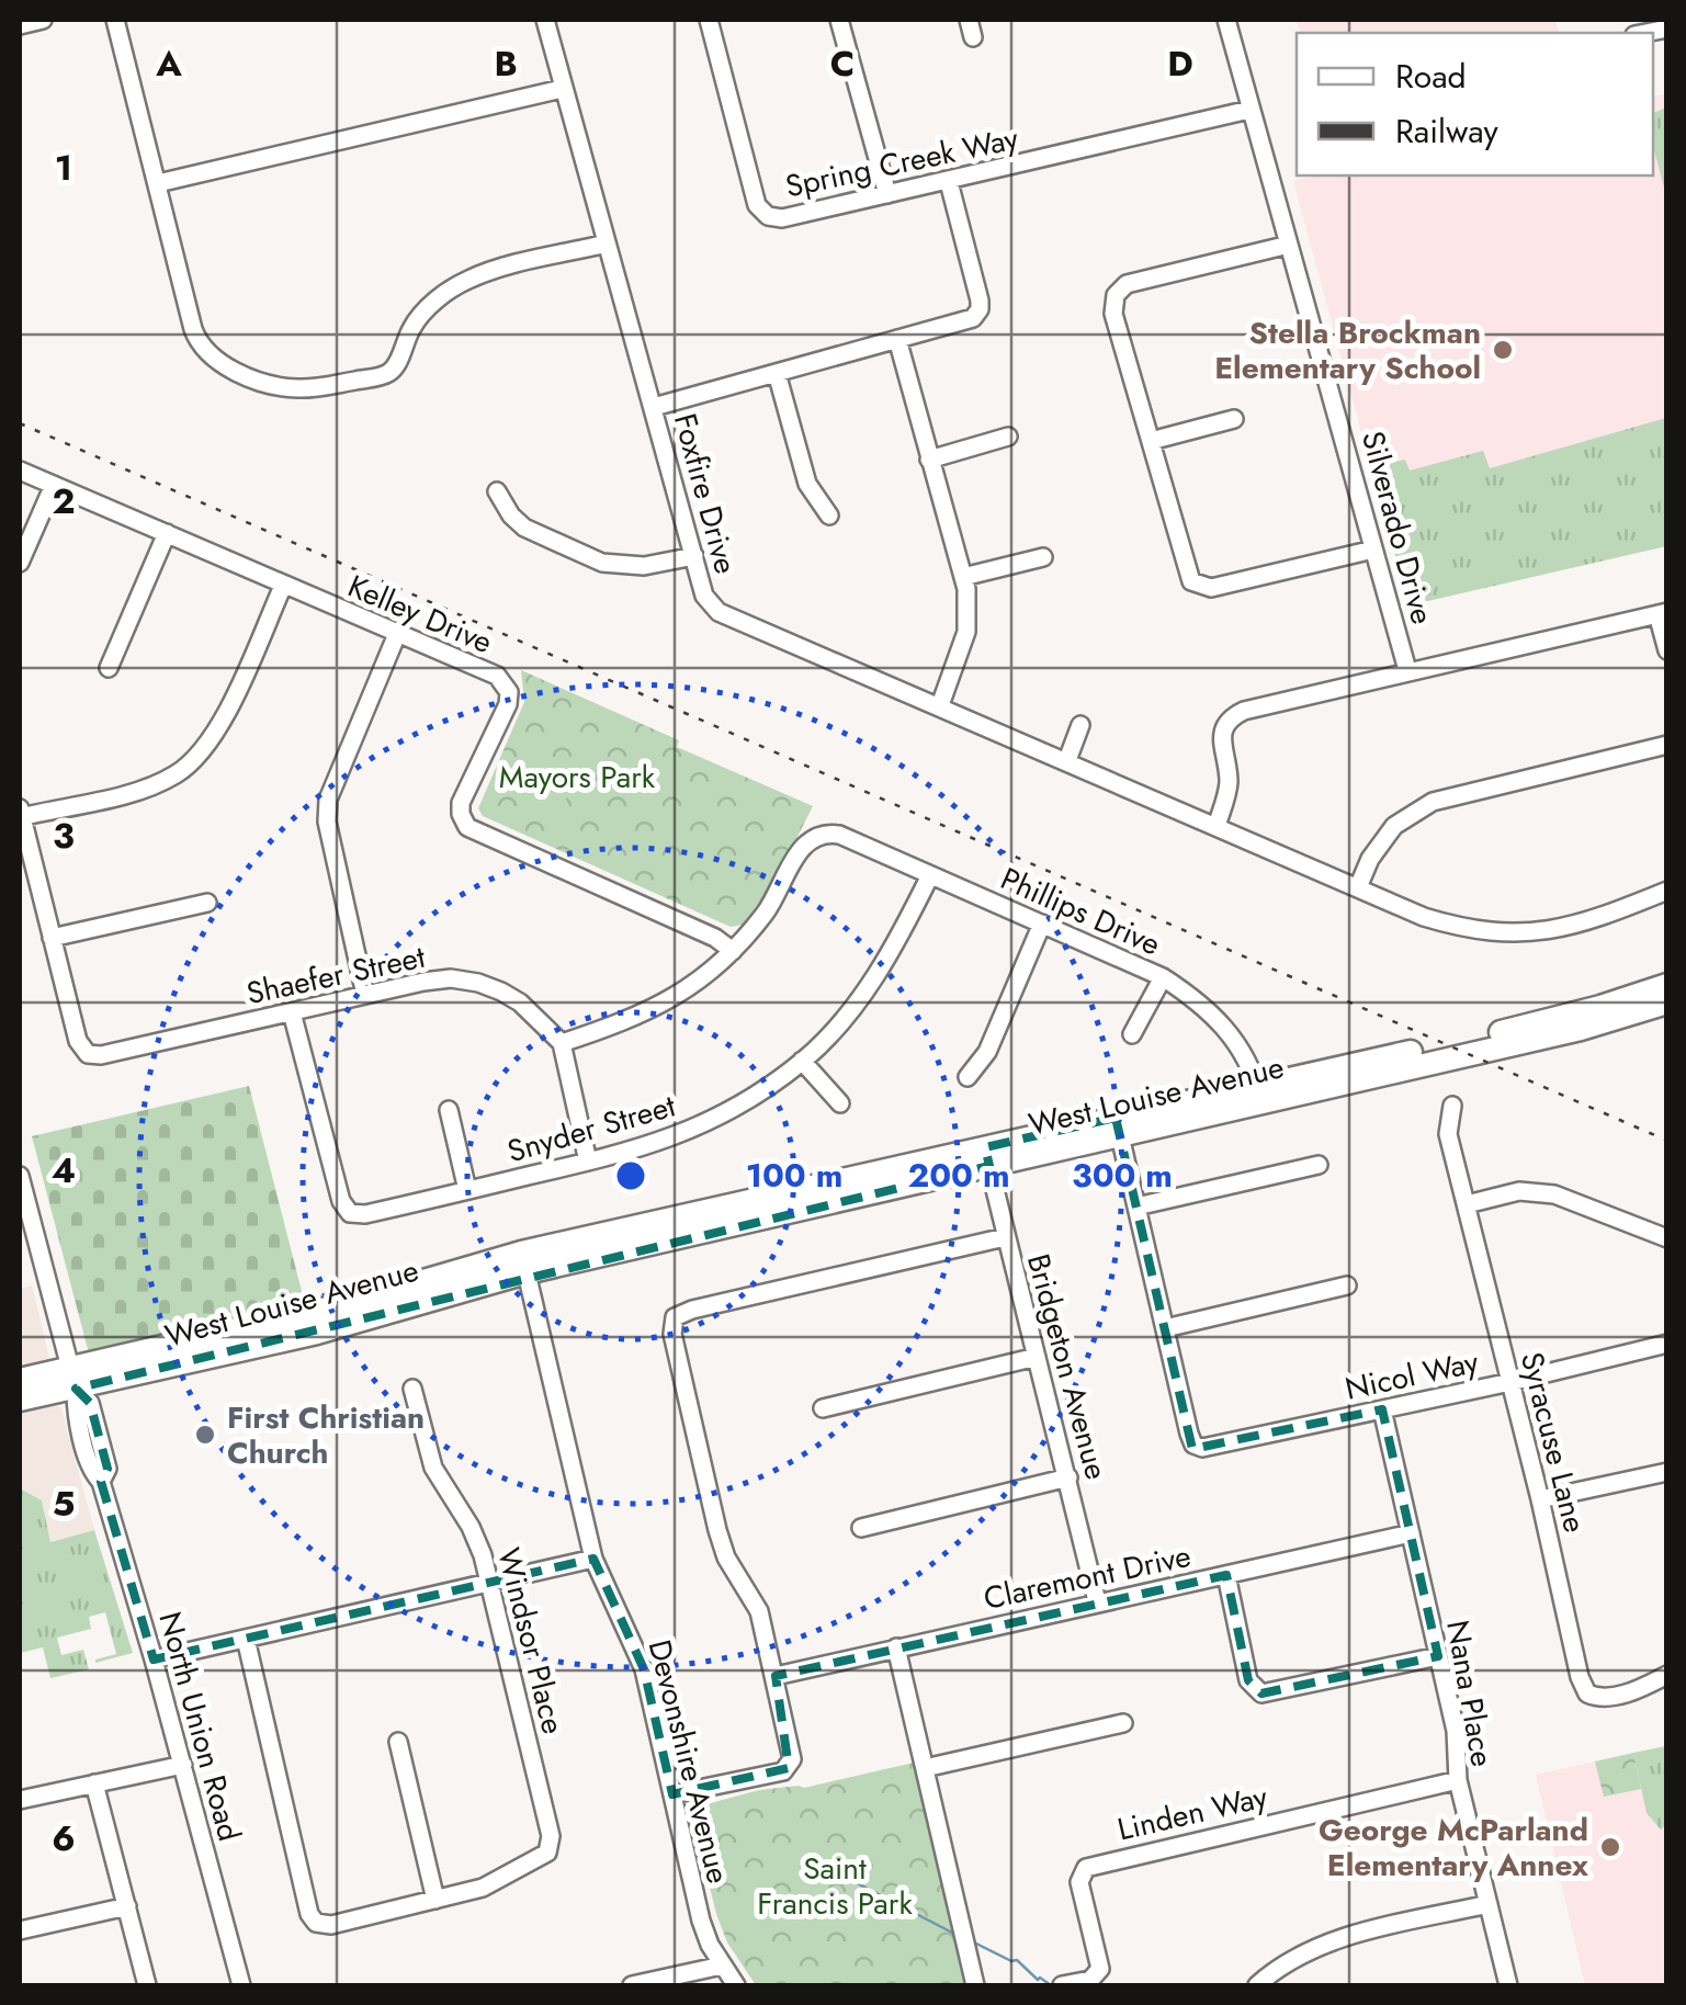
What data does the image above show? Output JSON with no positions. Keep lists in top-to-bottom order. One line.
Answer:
{"streets":{"main road":["West Louise Avenue"],"street":["Spring Creek Way","Foxfire Drive","Silverado Drive","Kelley Drive","Phillips Drive","Shaefer Street","Snyder Street","Bridgeton Avenue","Nicol Way","Syracuse Lane","Claremont Drive","Windsor Place","Nana Place","North Union Road","Devonshire Avenue","Linden Way"]},"crossings":[["Spring Creek Way","Silverado Drive"],["Kelley Drive","Phillips Drive"],["Phillips Drive","West Louise Avenue"],["Phillips Drive","Snyder Street"],["Shaefer Street","Snyder Street"],["West Louise Avenue","Bridgeton Avenue"],["West Louise Avenue","North Union Road"],["West Louise Avenue","Devonshire Avenue"],["Bridgeton Avenue","Claremont Drive"],["Nicol Way","Syracuse Lane"],["Nicol Way","Nana Place"],["Claremont Drive","Nana Place"],["Nana Place","Linden Way"]],"parks":["Mayors Park","Saint Francis Park"],"places":["Stella Brockman Elementary School","First Christian Church","George McParland Elementary Annex"],"legend":["Road","Railway"],"grid":{"columns":["A","B","C","D"],"rows":["1","2","3","4","5","6"]},"rings":["100 m","200 m","300 m"]}
